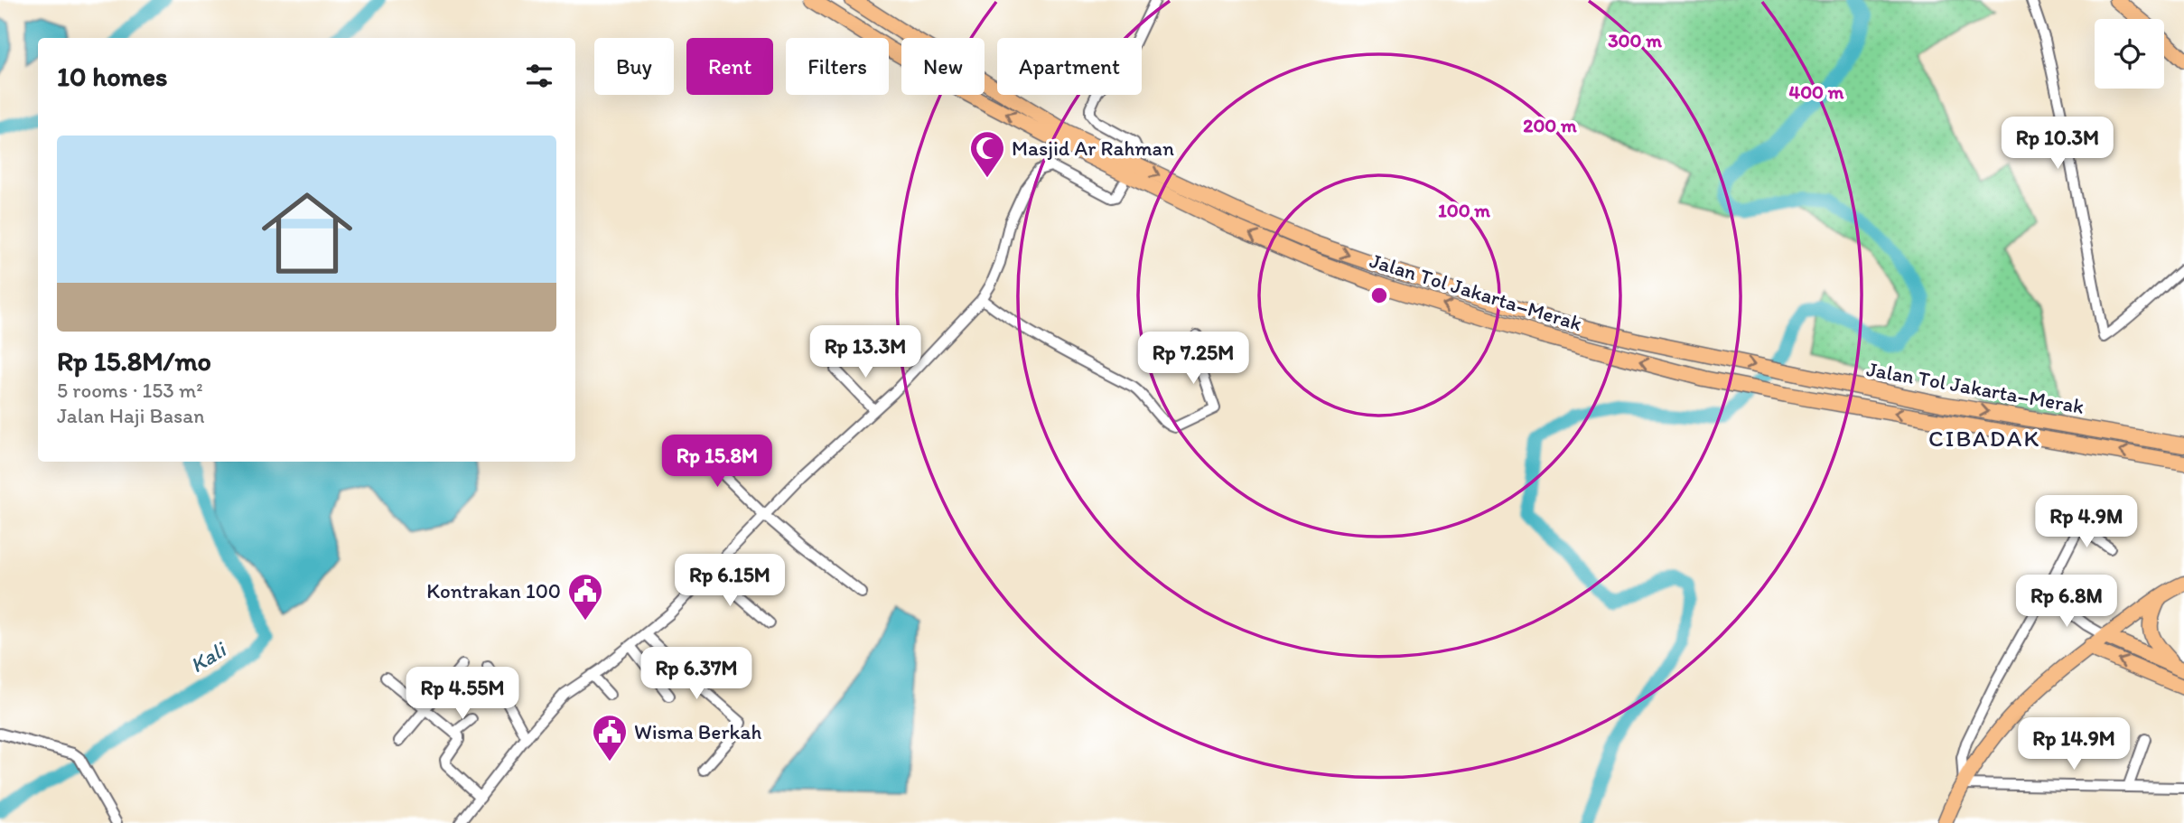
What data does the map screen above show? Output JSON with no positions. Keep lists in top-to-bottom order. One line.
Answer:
{"streets":{"highway":["Jalan Tol Jakarta–Merak"]},"districts":["CIBADAK"],"water":["Kali"],"places":{"mosque":["Masjid Ar Rahman"],"public building":["Kontrakan 100","Wisma Berkah"]},"page":{"chip":["Buy","Rent","Filters","New","Apartment"],"heading":"10 homes","list":[{"name":"Rp 15.8M/mo","note":"5 rooms · 153 m² · Jalan Haji Basan"}],"price":["Rp 10.3M","Rp 13.3M","Rp 7.25M","Rp 15.8M","Rp 4.9M","Rp 6.15M","Rp 6.8M","Rp 6.37M","Rp 4.55M","Rp 14.9M"]},"rings":["300 m","400 m","200 m","100 m"]}
